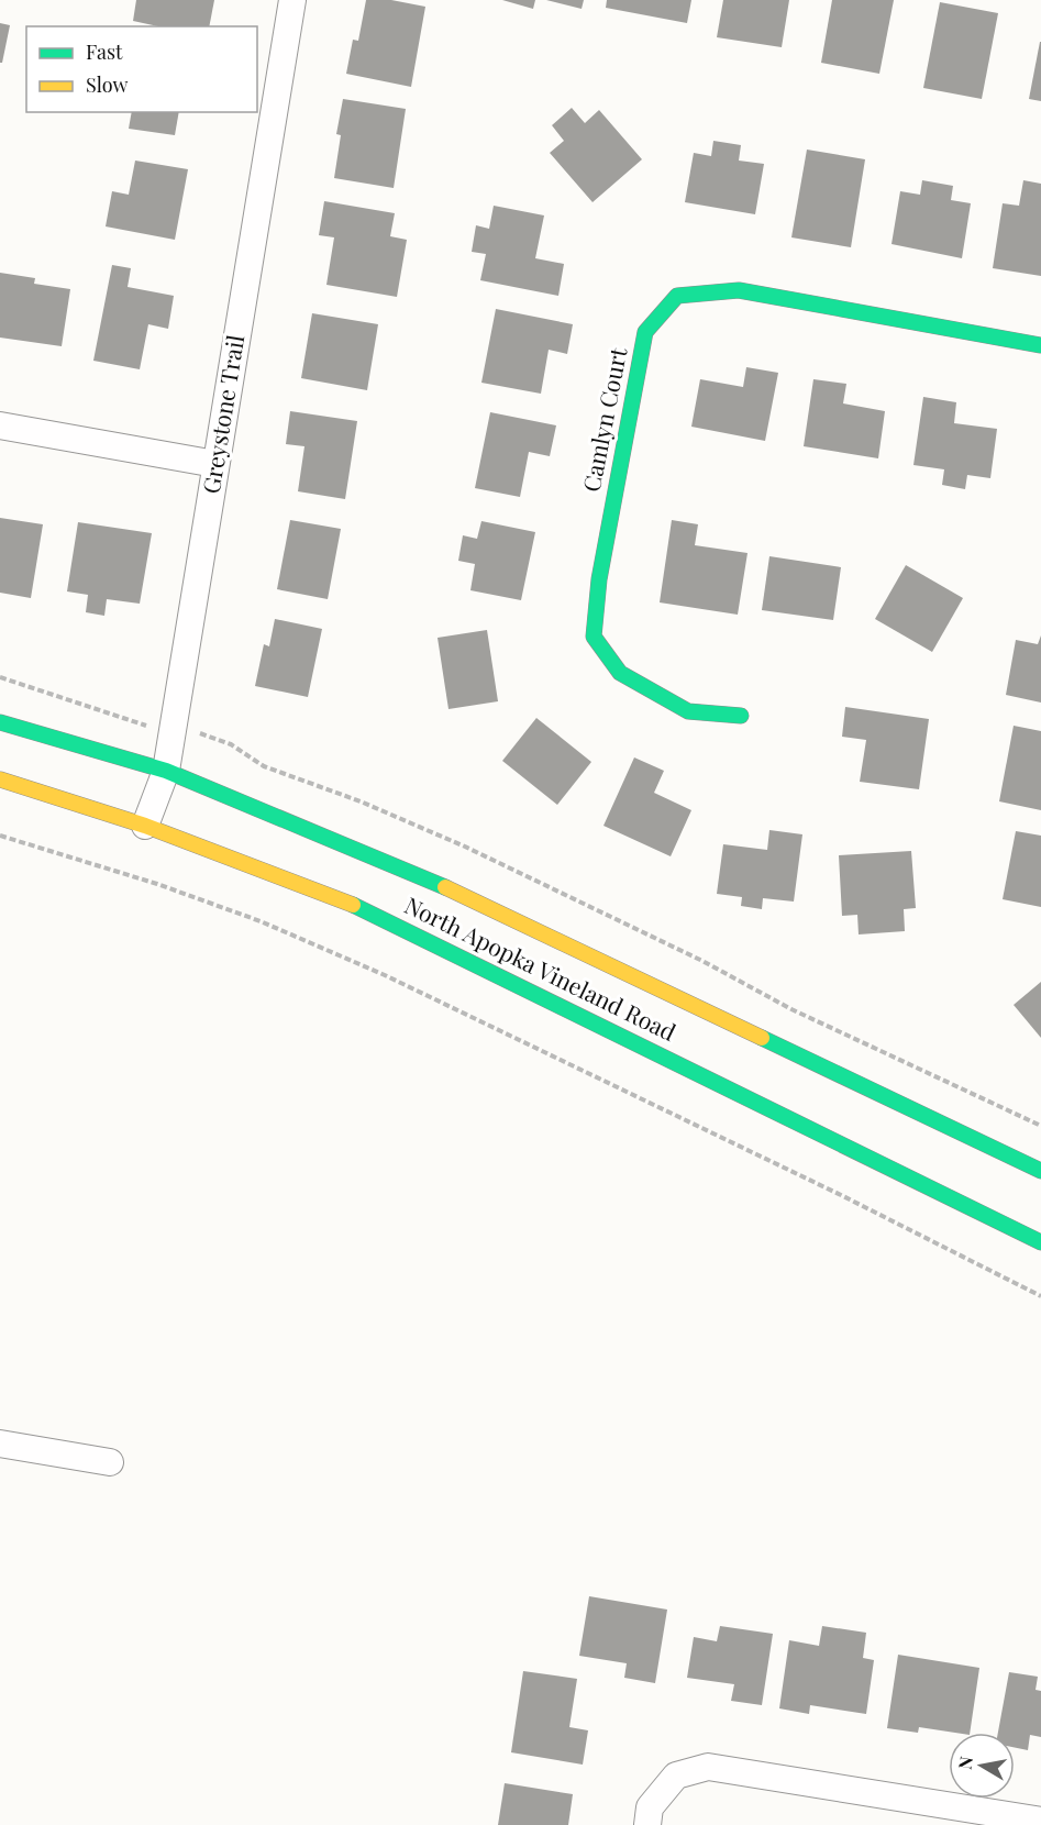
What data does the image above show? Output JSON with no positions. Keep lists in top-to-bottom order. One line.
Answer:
{"streets":{"street":["Greystone Trail","Camlyn Court","North Apopka Vineland Road"]},"crossings":[["Greystone Trail","North Apopka Vineland Road"]],"legend":["Fast","Slow"],"north":"left"}
